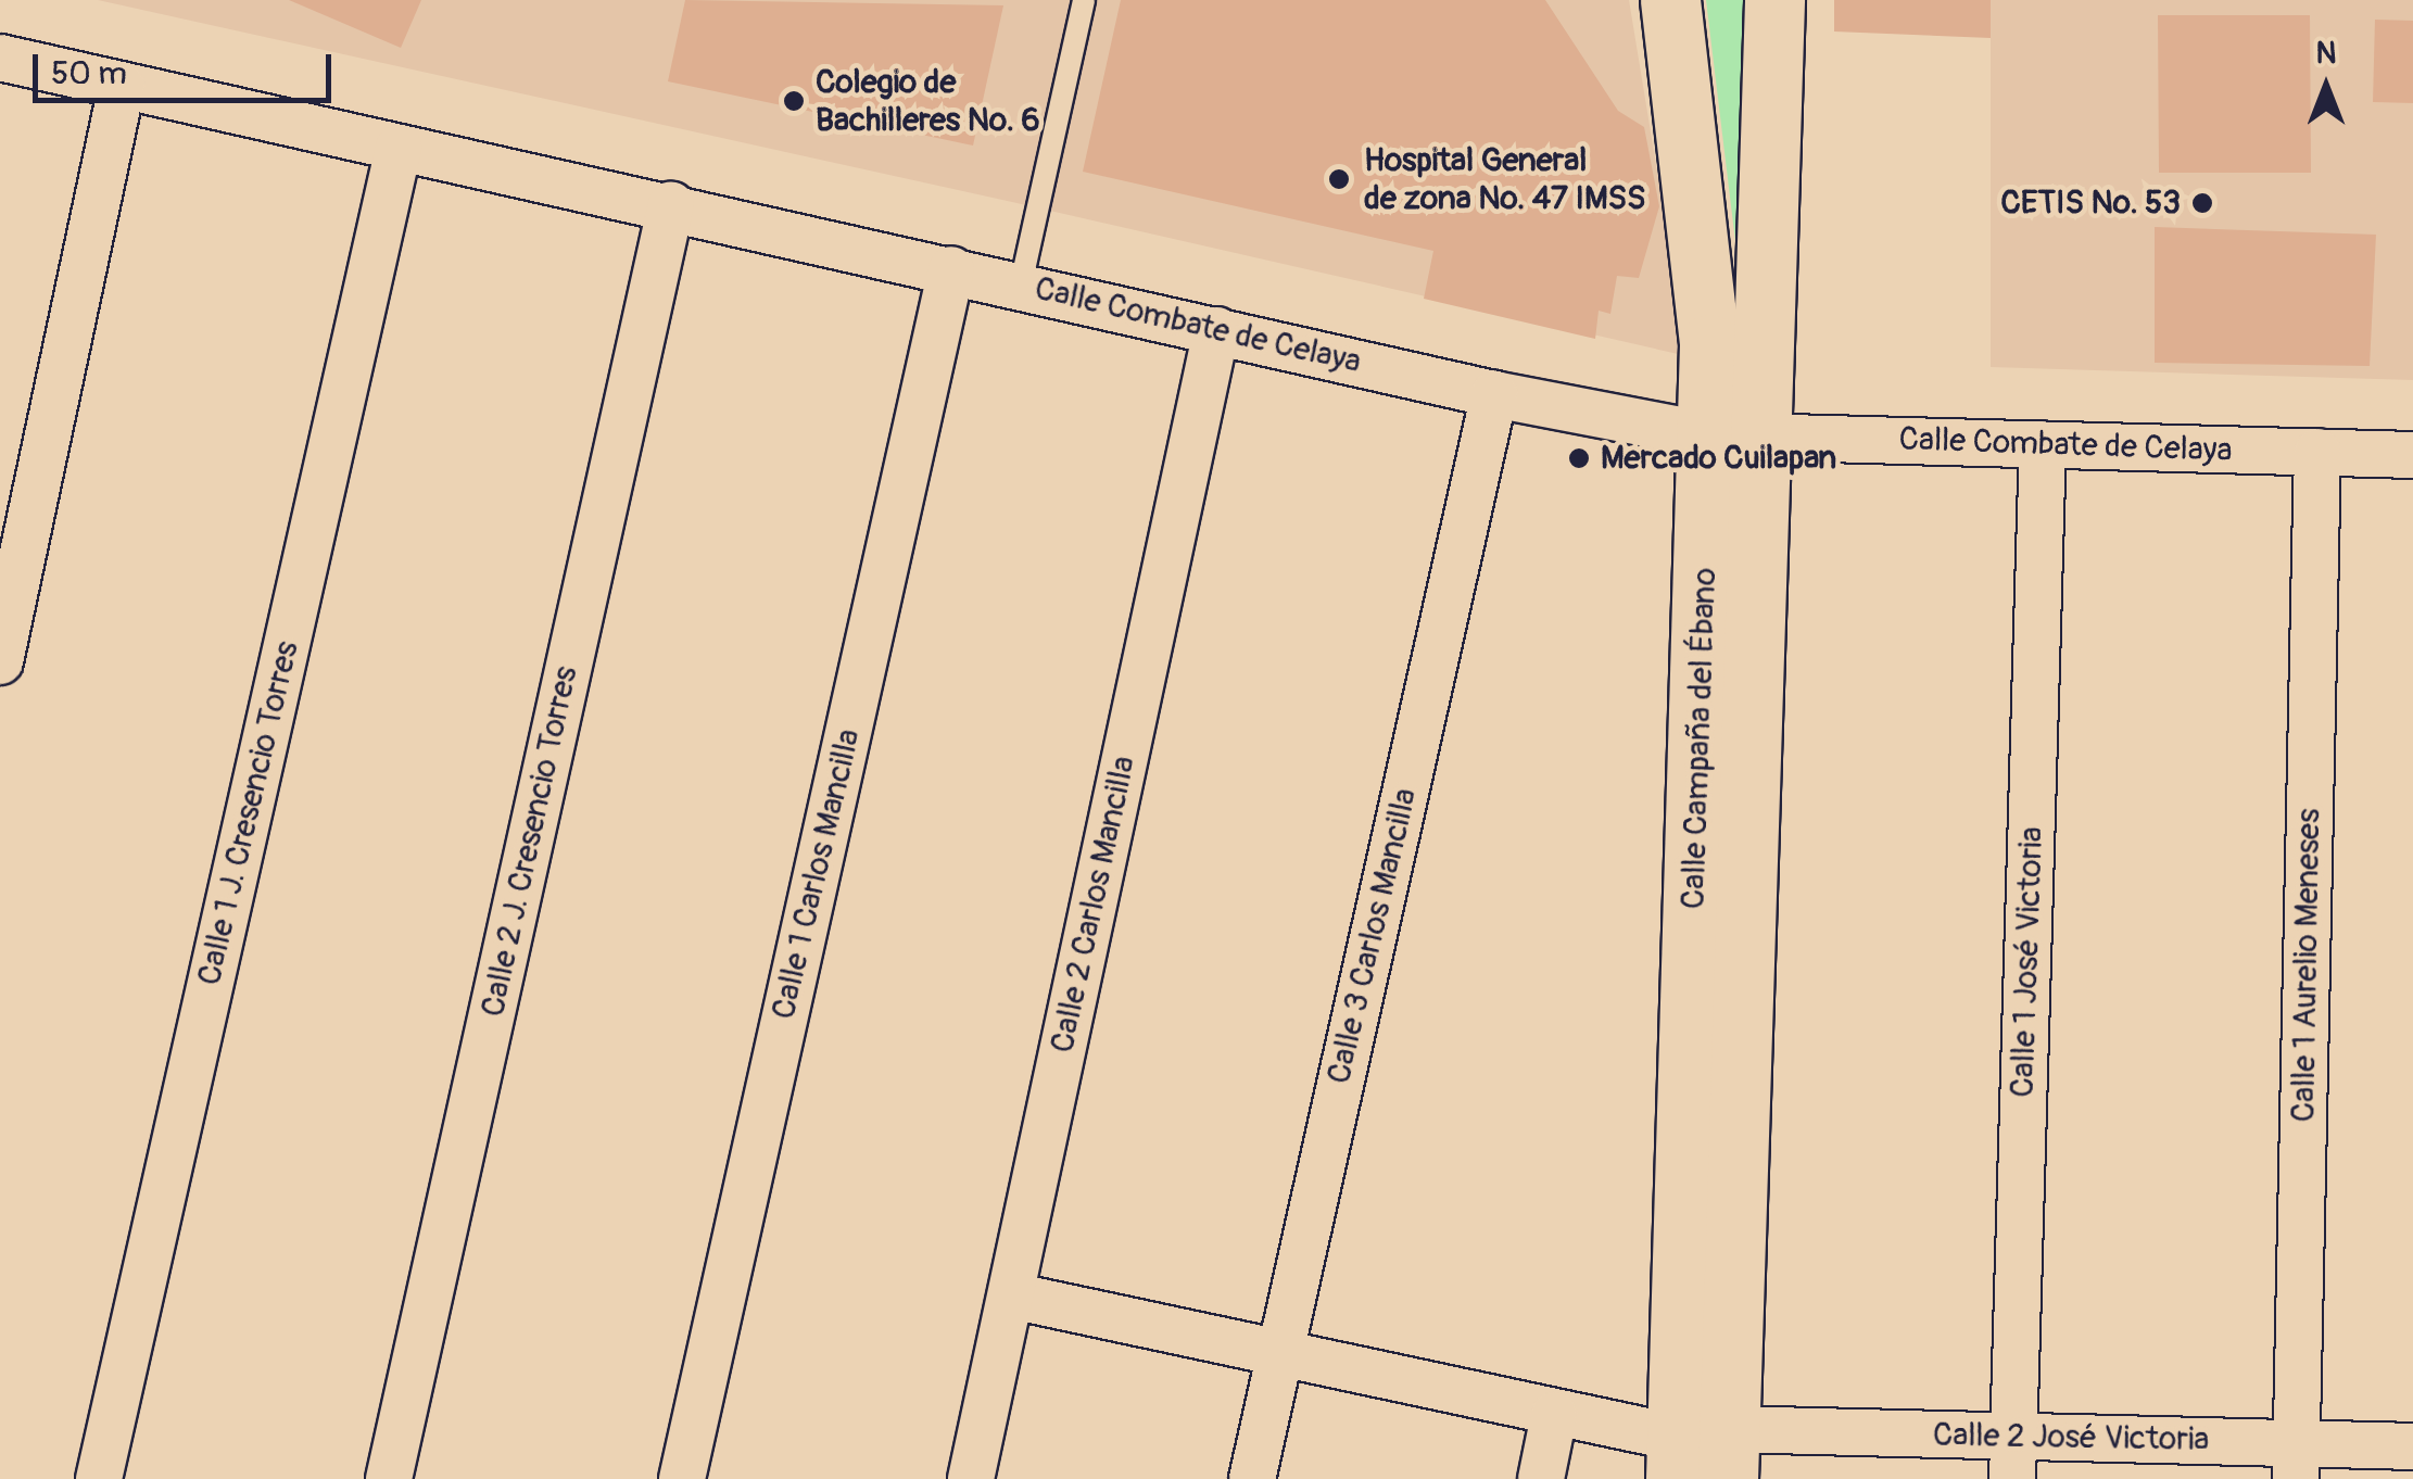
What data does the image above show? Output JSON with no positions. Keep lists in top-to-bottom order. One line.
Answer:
{"streets":{"street":["Calle Combate de Celaya","Calle Campaña del Ébano","Calle 1 J. Cresencio Torres","Calle 2 J. Cresencio Torres","Calle 1 Carlos Mancilla","Calle 2 Carlos Mancilla","Calle 3 Carlos Mancilla","Calle 1 José Victoria","Calle 1 Aurelio Meneses","Calle 2 José Victoria"]},"crossings":[["Calle Combate de Celaya","Calle Campaña del Ébano"],["Calle Combate de Celaya","Calle 1 J. Cresencio Torres"],["Calle Combate de Celaya","Calle 2 J. Cresencio Torres"],["Calle Combate de Celaya","Calle 1 Carlos Mancilla"],["Calle Combate de Celaya","Calle 2 Carlos Mancilla"],["Calle Combate de Celaya","Calle 3 Carlos Mancilla"],["Calle Combate de Celaya","Calle 1 José Victoria"],["Calle Combate de Celaya","Calle 1 Aurelio Meneses"],["Calle Campaña del Ébano","Calle 2 José Victoria"],["Calle 2 Carlos Mancilla","Calle 2 José Victoria"],["Calle 3 Carlos Mancilla","Calle 2 José Victoria"],["Calle 1 José Victoria","Calle 2 José Victoria"],["Calle 1 Aurelio Meneses","Calle 2 José Victoria"]],"places":["Colegio de Bachilleres No. 6","Hospital General de zona No. 47 IMSS","CETIS No. 53","Mercado Cuilapan"],"scale_bar":"50 m","north":"top"}
